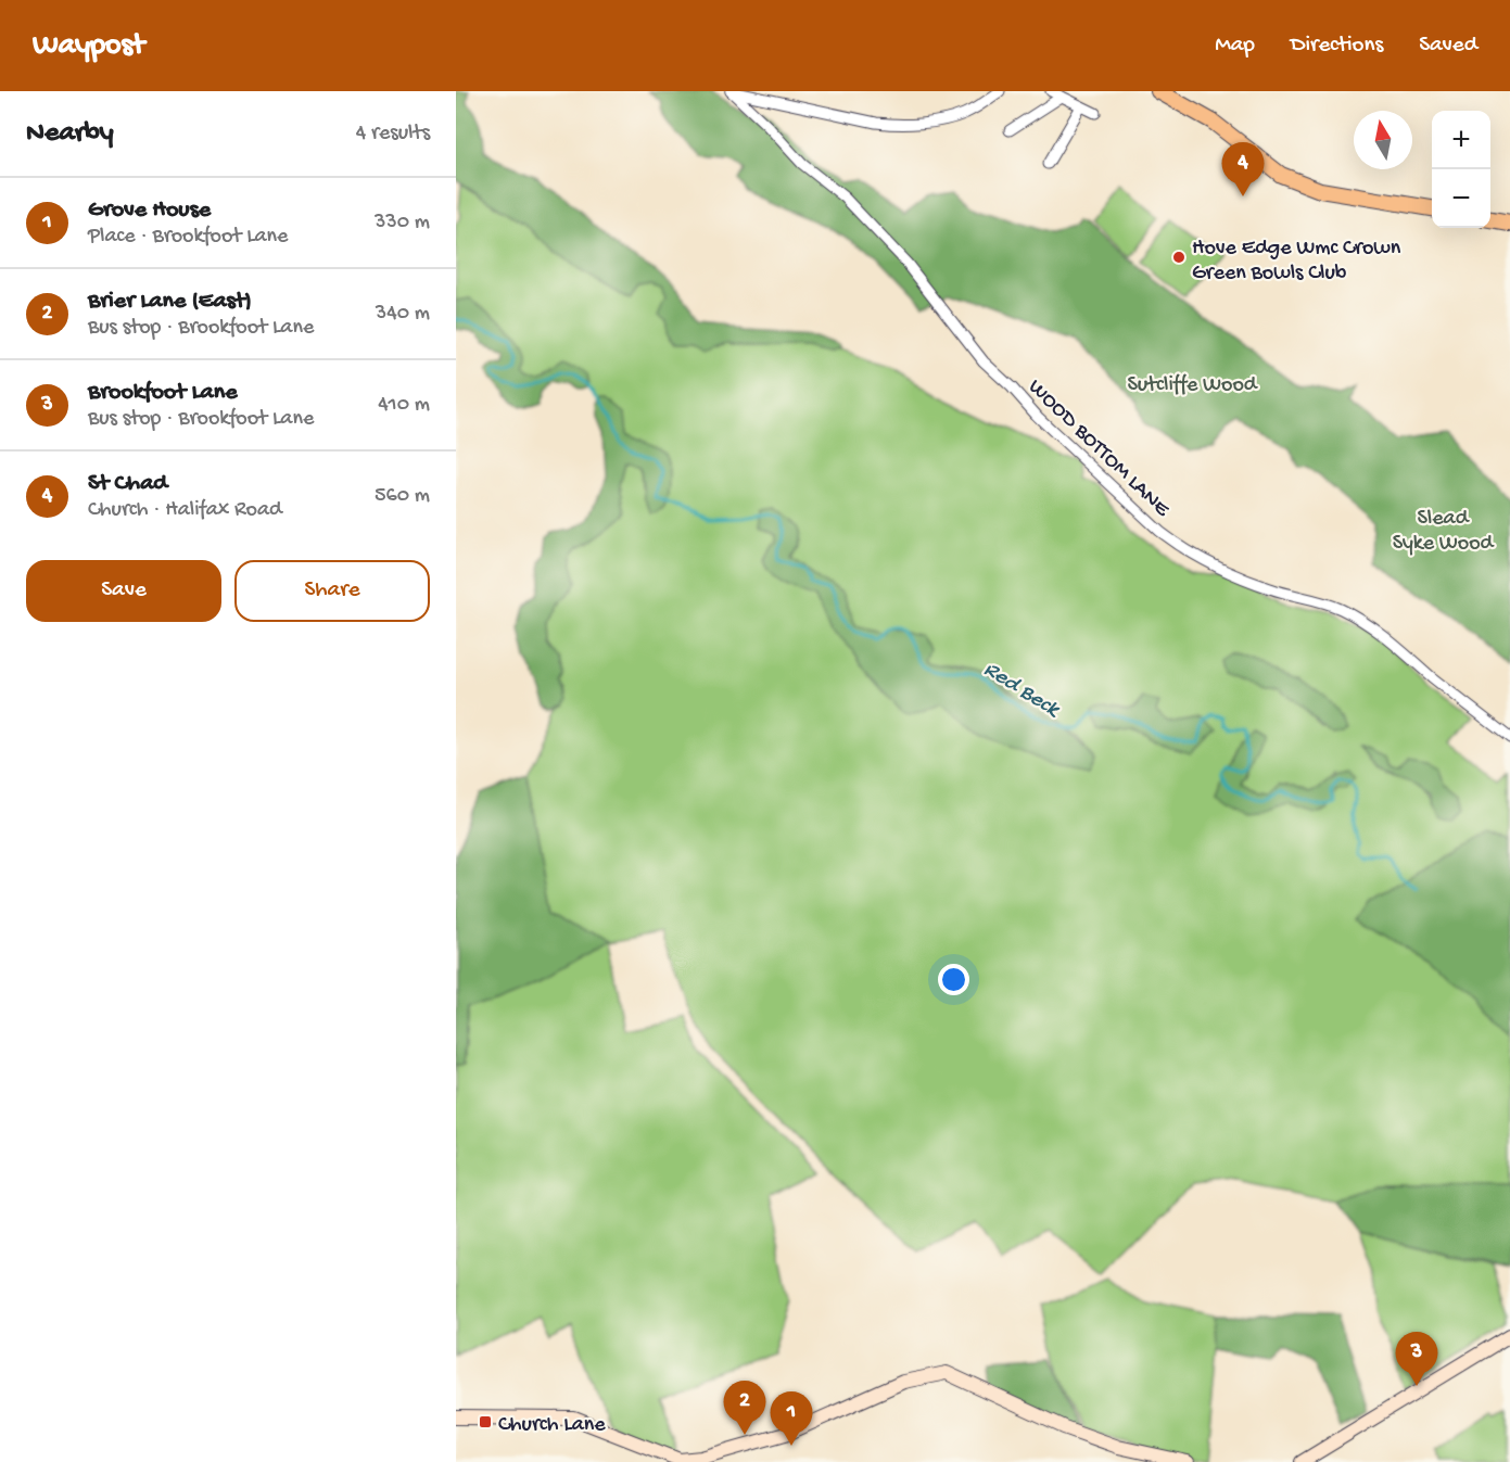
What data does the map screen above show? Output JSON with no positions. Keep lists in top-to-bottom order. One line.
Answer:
{"streets":{"street":["WOOD BOTTOM LANE"]},"water":["Red Beck"],"parks":["Sutcliffe Wood","Slead Syke Wood"],"places":{"other":["Hove Edge Wmc Crown Green Bowls Club"],"transit":["Church Lane"]},"north":"top","page":{"header":"Waypost","nav":["Map","Directions","Saved"],"heading":["Nearby","4 results"],"map_buttons":["+","−"],"pins":["4","3","2","1"],"list":[{"mark":"1","name":"Grove House","note":"Place · Brookfoot Lane","value":"330 m"},{"mark":"2","name":"Brier Lane (East)","note":"Bus stop · Brookfoot Lane","value":"340 m"},{"mark":"3","name":"Brookfoot Lane","note":"Bus stop · Brookfoot Lane","value":"410 m"},{"mark":"4","name":"St Chad","note":"Church · Halifax Road","value":"560 m"}],"buttons":["Save","Share"]}}
